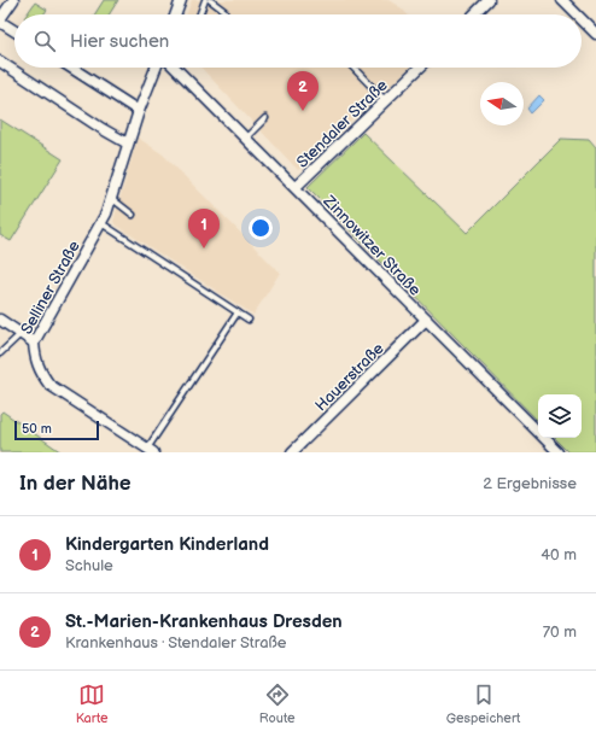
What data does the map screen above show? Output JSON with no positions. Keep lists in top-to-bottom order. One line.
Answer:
{"streets":{"street":["Stendaler Straße","Zinnowitzer Straße","Selliner Straße","Hauerstraße"]},"crossings":[["Stendaler Straße","Zinnowitzer Straße"],["Zinnowitzer Straße","Hauerstraße"]],"scale_bar":"50 m","north":"left","page":{"search":"Hier suchen","pins":["2","1"],"scale":"50 m","heading":["In der Nähe","2 Ergebnisse"],"list":[{"mark":"1","name":"Kindergarten Kinderland","note":"Schule","value":"40 m"},{"mark":"2","name":"St.-Marien-Krankenhaus Dresden","note":"Krankenhaus · Stendaler Straße","value":"70 m"}],"nav":["Karte","Route","Gespeichert"]}}
